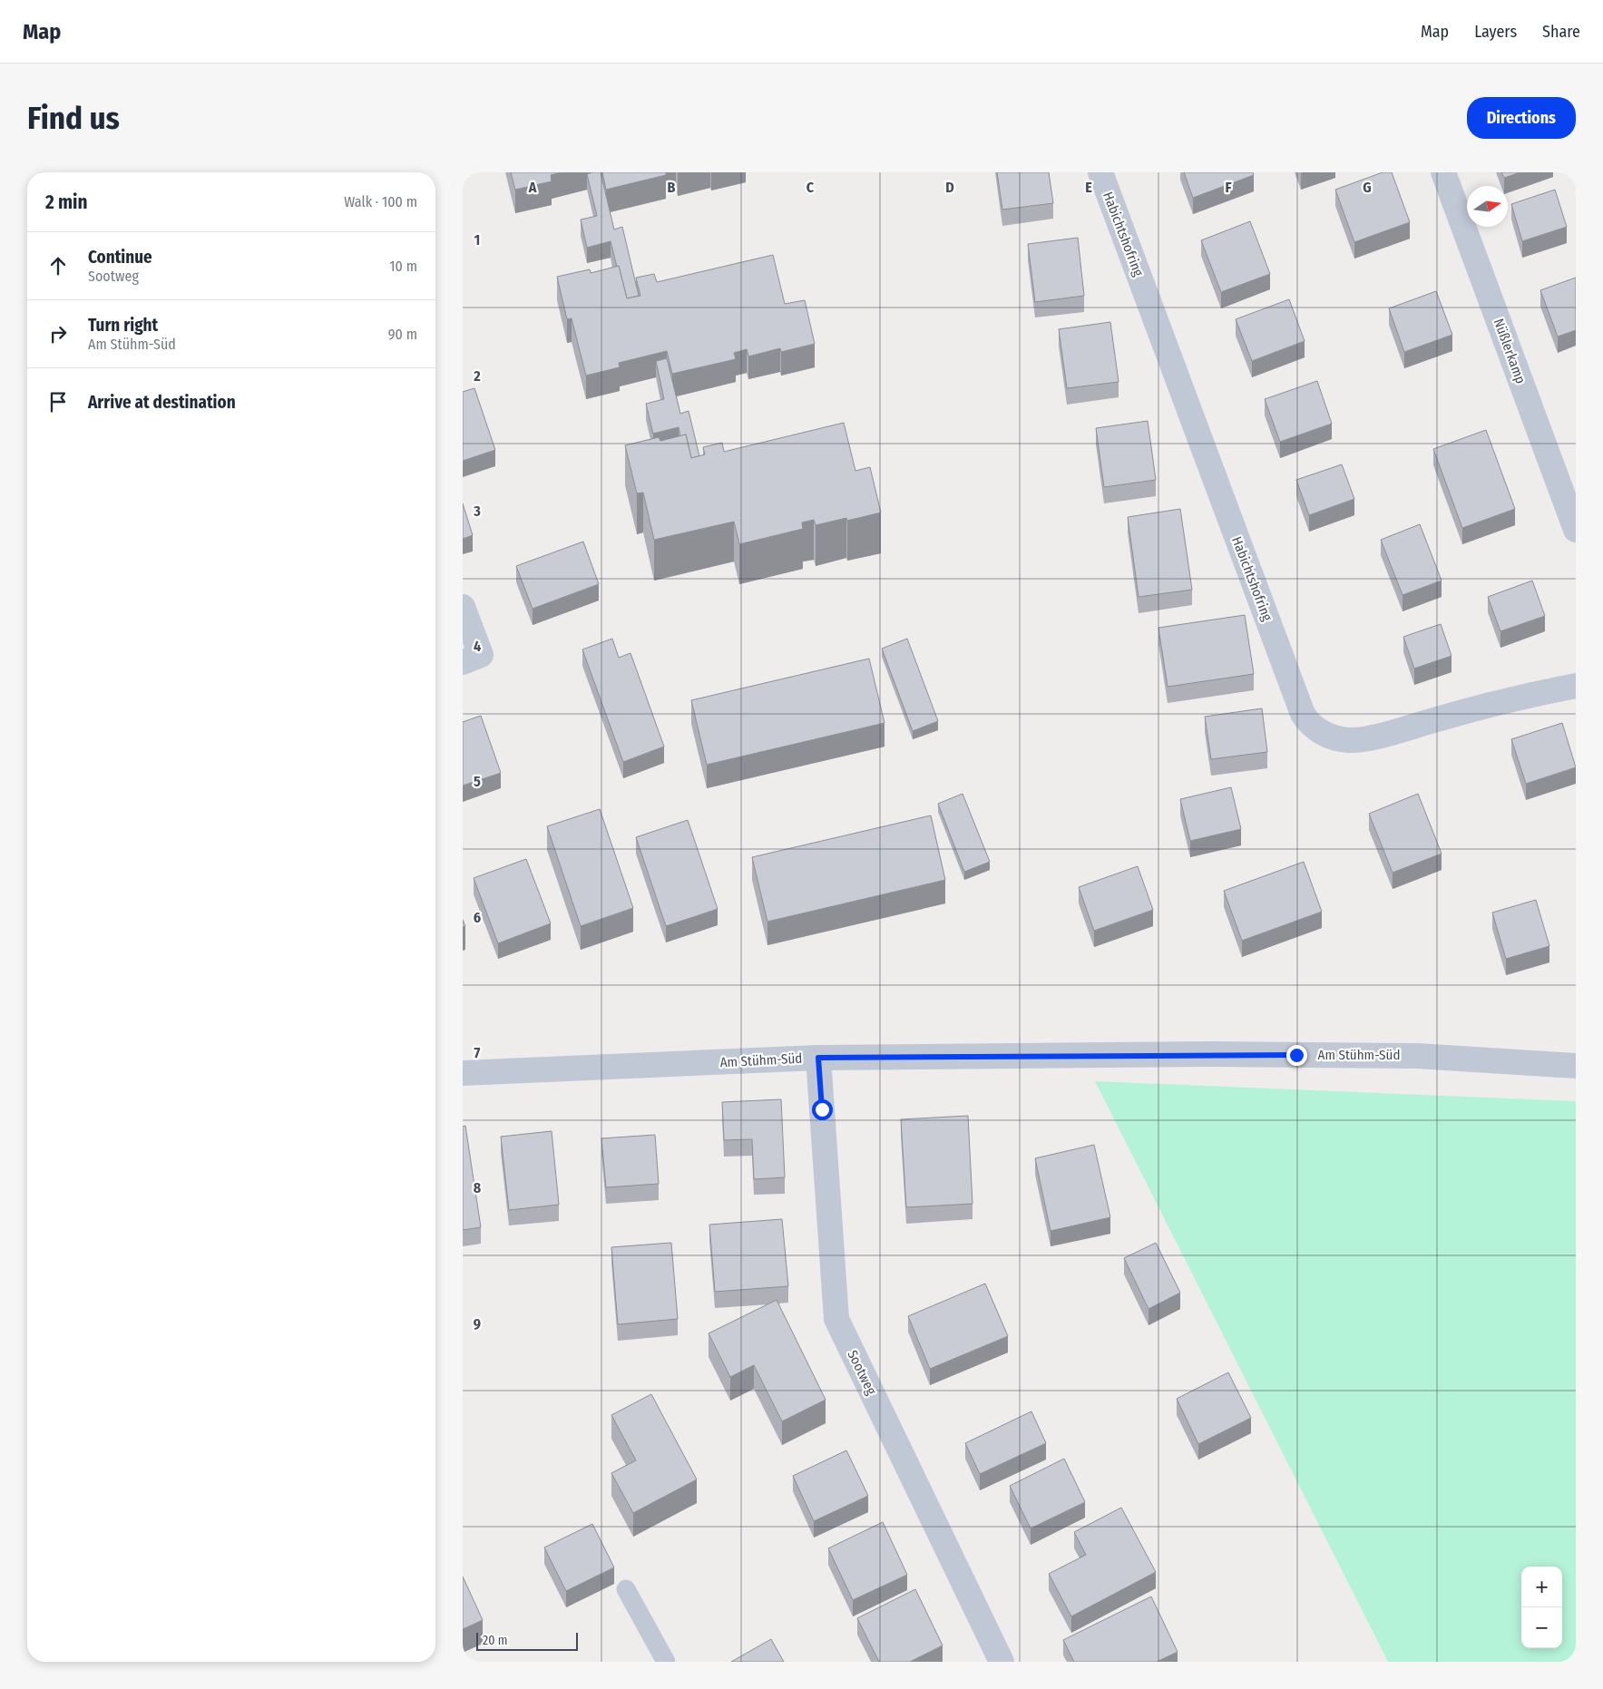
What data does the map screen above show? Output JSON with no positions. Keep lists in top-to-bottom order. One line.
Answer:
{"streets":{"street":["Habichtshofring","Nüßlerkamp","Am Stühm-Süd","Sootweg"]},"crossings":[["Am Stühm-Süd","Sootweg"]],"scale_bar":"20 m","north":"right","page":{"header":"Map","nav":["Map","Layers","Share"],"buttons":"Directions","title":"Find us","heading":["2 min","Walk · 100 m"],"list":[["Continue","Sootweg","10 m"],["Turn right","Am Stühm-Süd","90 m"],"Arrive at destination"],"map_buttons":["+","−"],"scale":"20 m"},"grid":{"columns":["A","B","C","D","E","F","G"],"rows":["1","2","3","4","5","6","7","8","9"]}}
